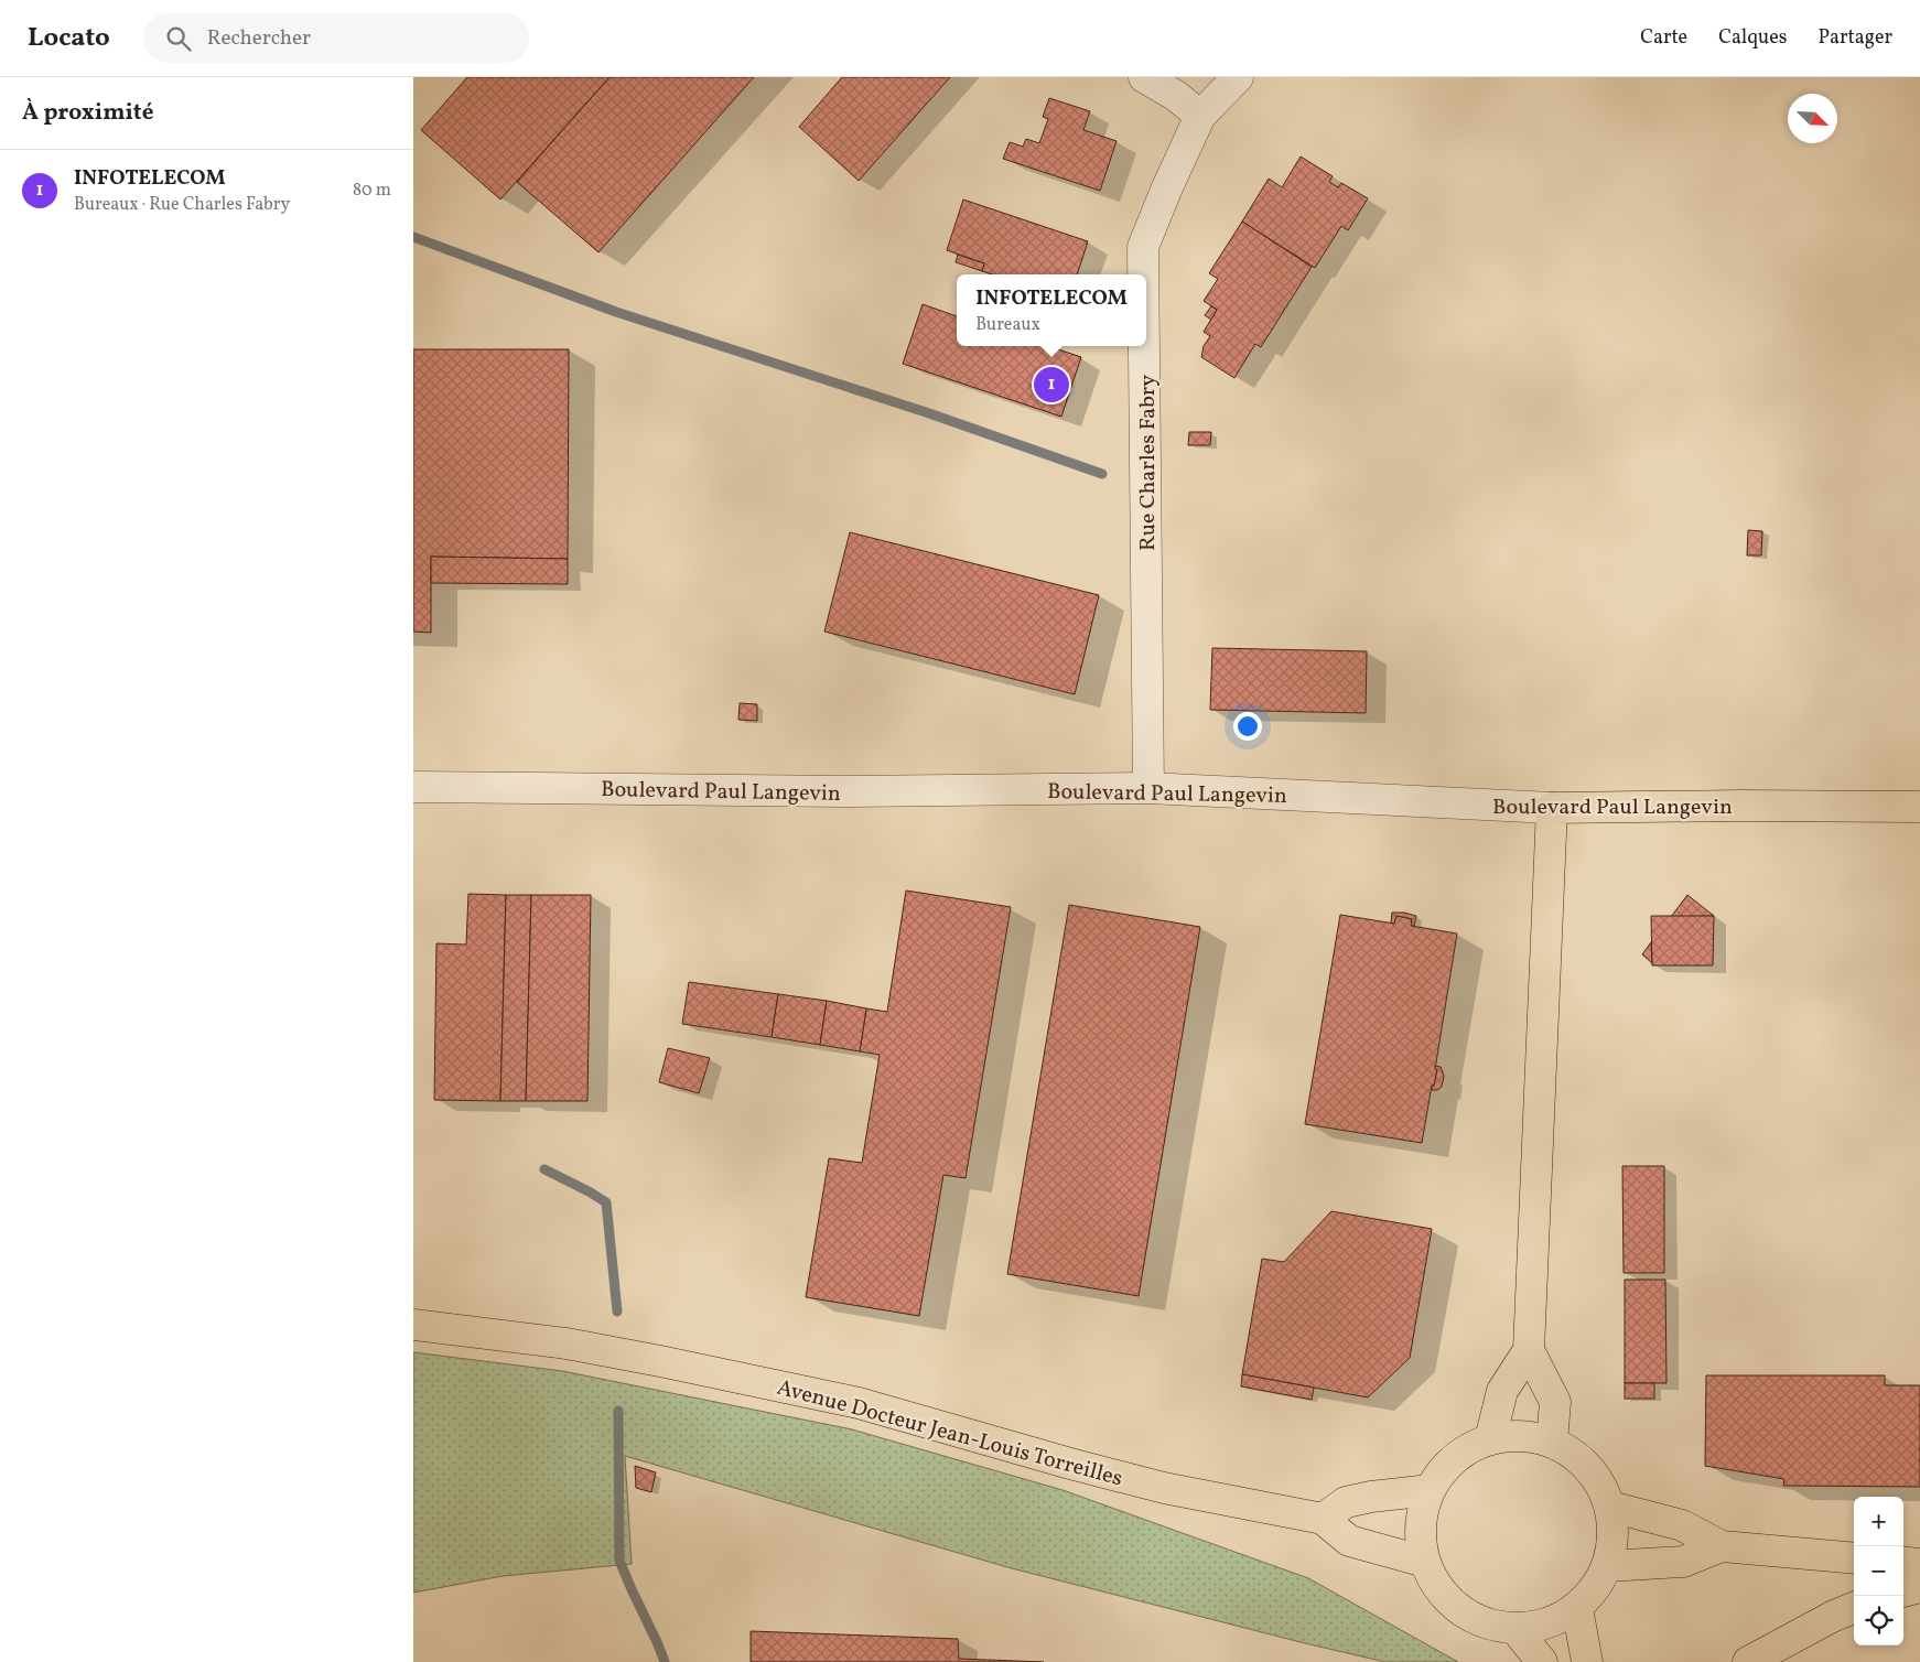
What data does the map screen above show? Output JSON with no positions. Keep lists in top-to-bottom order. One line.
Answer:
{"streets":{"main road":["Boulevard Paul Langevin","Avenue Docteur Jean-Louis Torreilles"],"street":["Rue Charles Fabry"]},"crossings":[["Rue Charles Fabry","Boulevard Paul Langevin"]],"north":"bottom right","page":{"header":"Locato","search":"Rechercher","nav":["Carte","Calques","Partager"],"heading":"À proximité","list":[{"mark":"1","name":"INFOTELECOM","note":"Bureaux · Rue Charles Fabry","value":"80 m"}],"popup":["INFOTELECOM","Bureaux"],"pins":"1","map_buttons":["+","−"]}}
